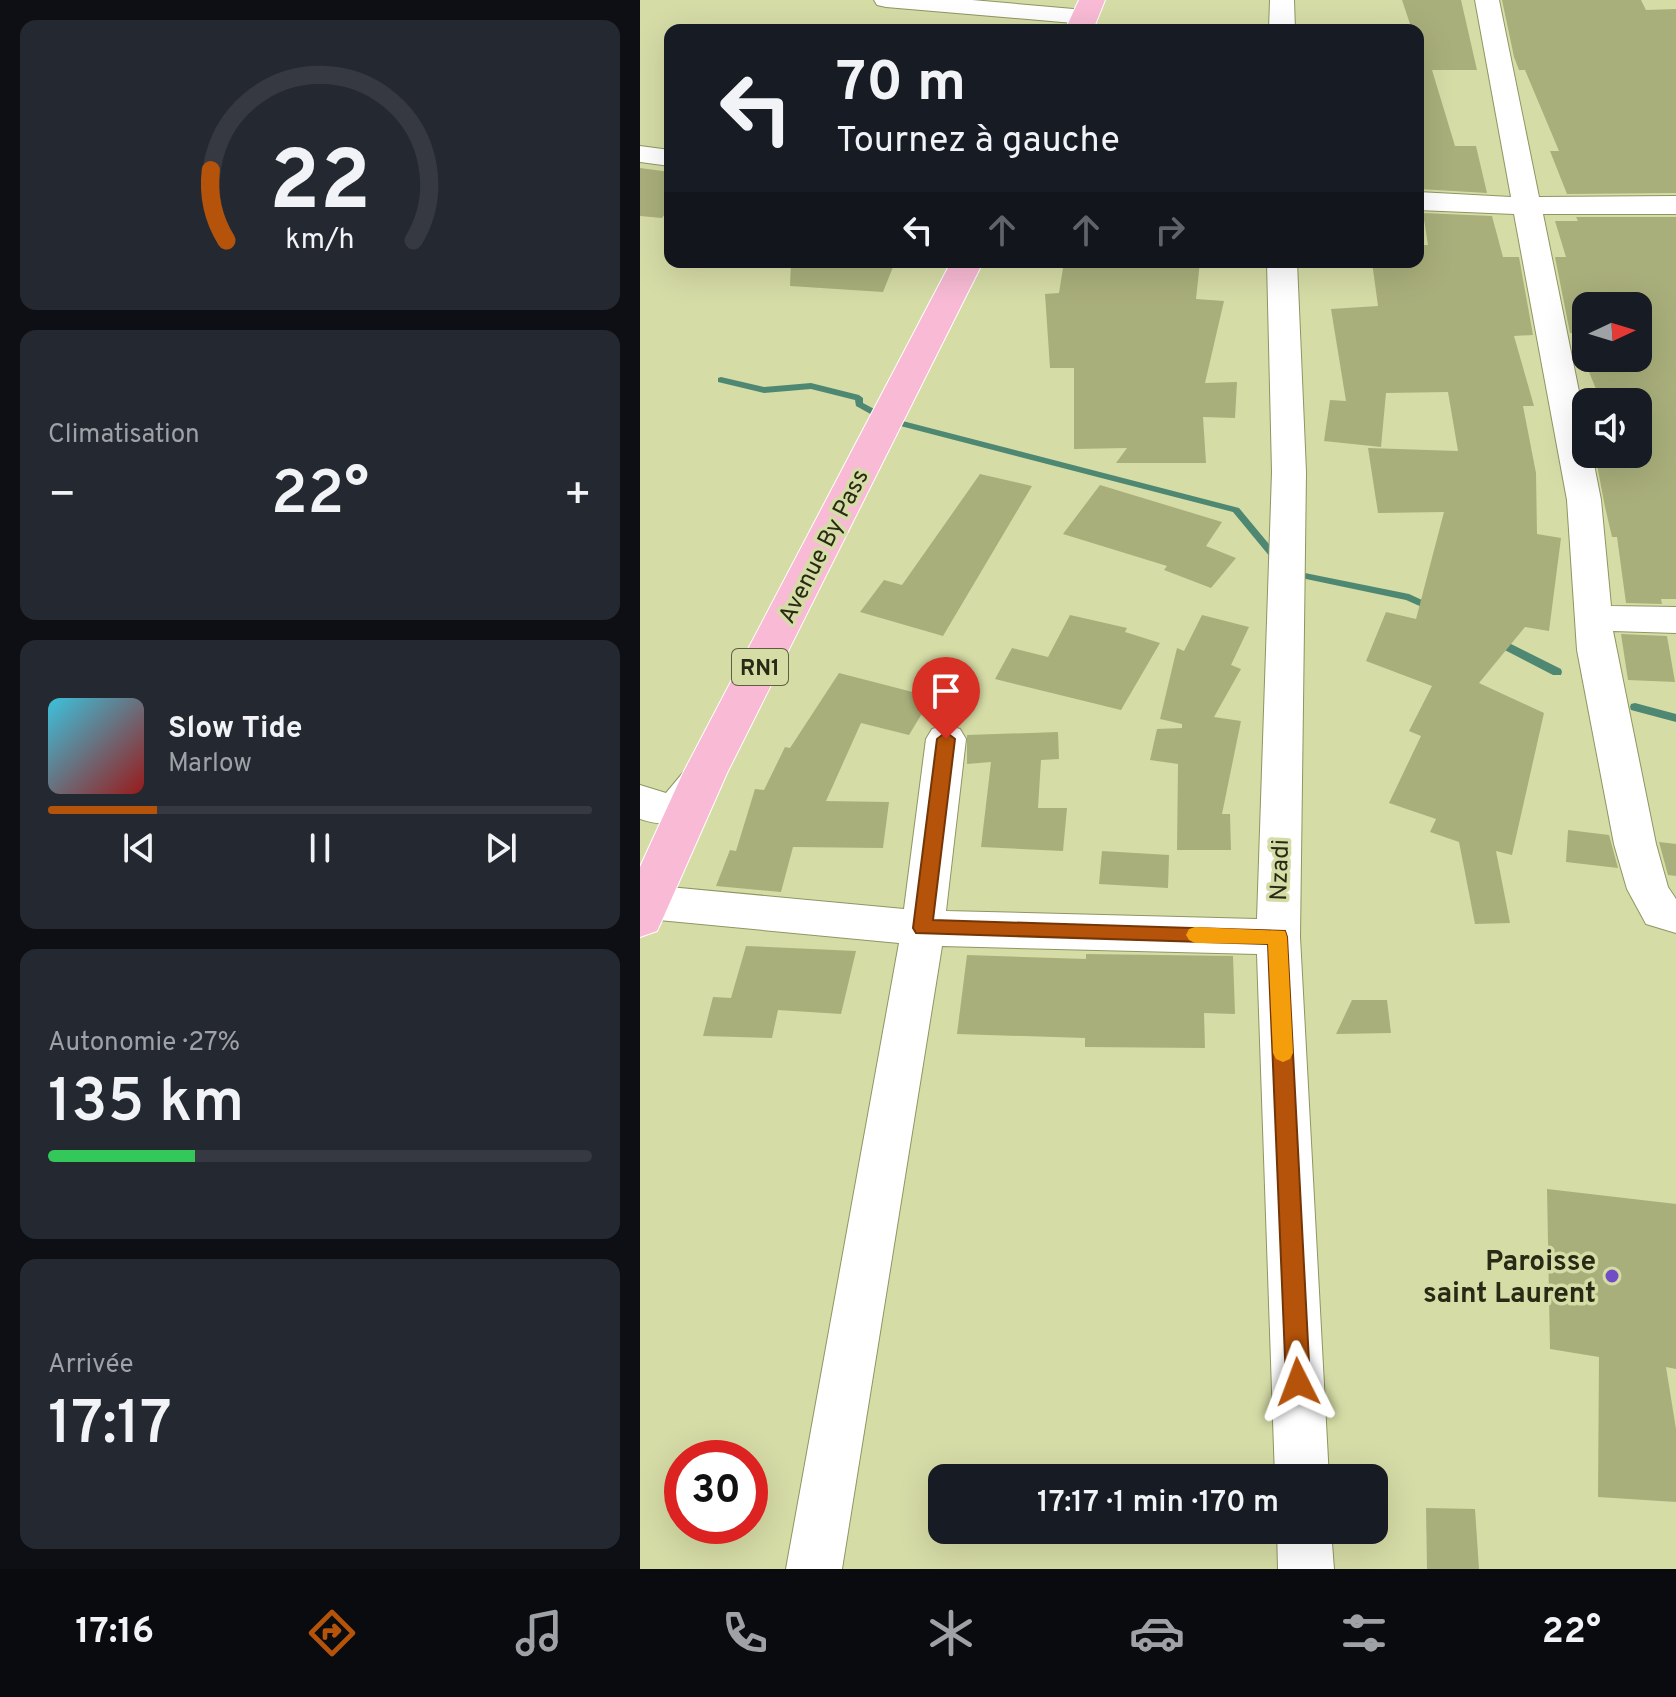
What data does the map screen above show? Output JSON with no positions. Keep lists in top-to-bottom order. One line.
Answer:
{"streets":{"highway":["Avenue By Pass","RN1"],"street":["Nzadi"]},"places":["Paroisse saint Laurent"],"north":"right","page":{"turn":["70 m","Tournez à gauche"],"tile":["Climatisation",["Autonomie · 27%","135 km"],["Arrivée","17:17"]],"heat":["−","22°","+"],"song":["Slow Tide","Marlow"],"limit":"30","trip":"17:17 · 1 min · 170 m","tabs":["17:16","22°"],"gauge":["22","km/h"]}}
